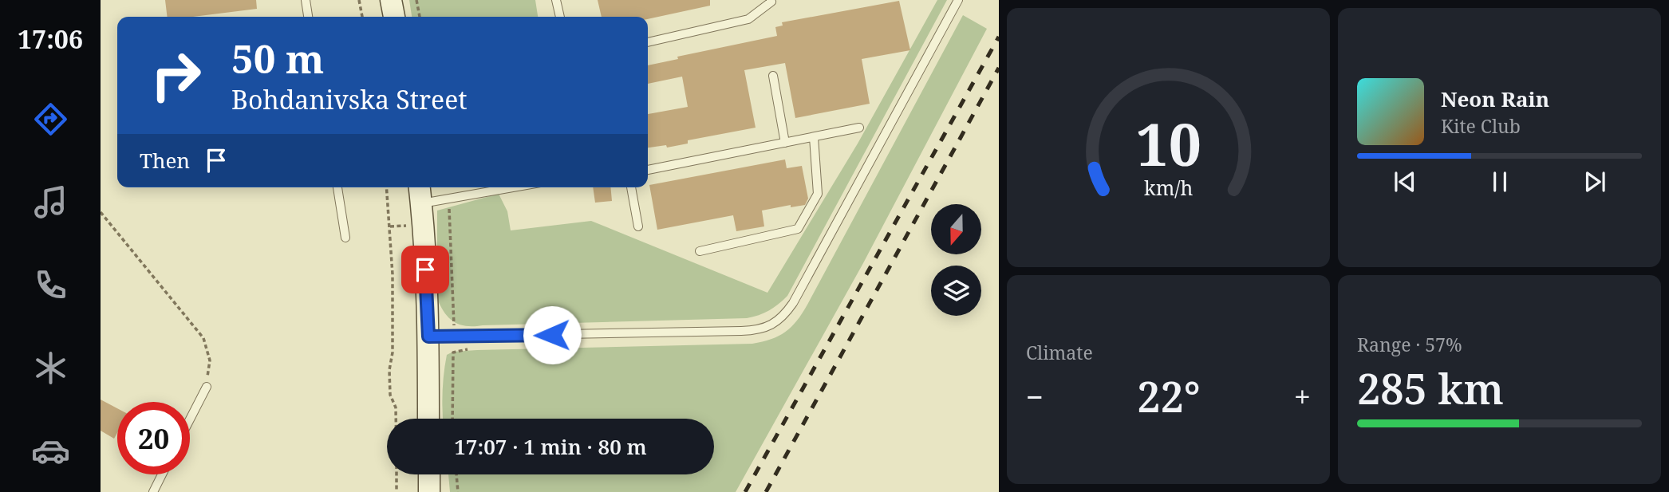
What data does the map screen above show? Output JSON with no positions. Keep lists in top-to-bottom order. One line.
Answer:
{"north":"bottom","page":{"tabs":"17:06","turn":["50 m","Bohdanivska Street"],"song":["Neon Rain","Kite Club"],"then":"Then","tile":["Climate",["Range · 57%","285 km"]],"heat":["−","22°","+"],"limit":"20","trip":"17:07 · 1 min · 80 m","gauge":["10","km/h"]}}
